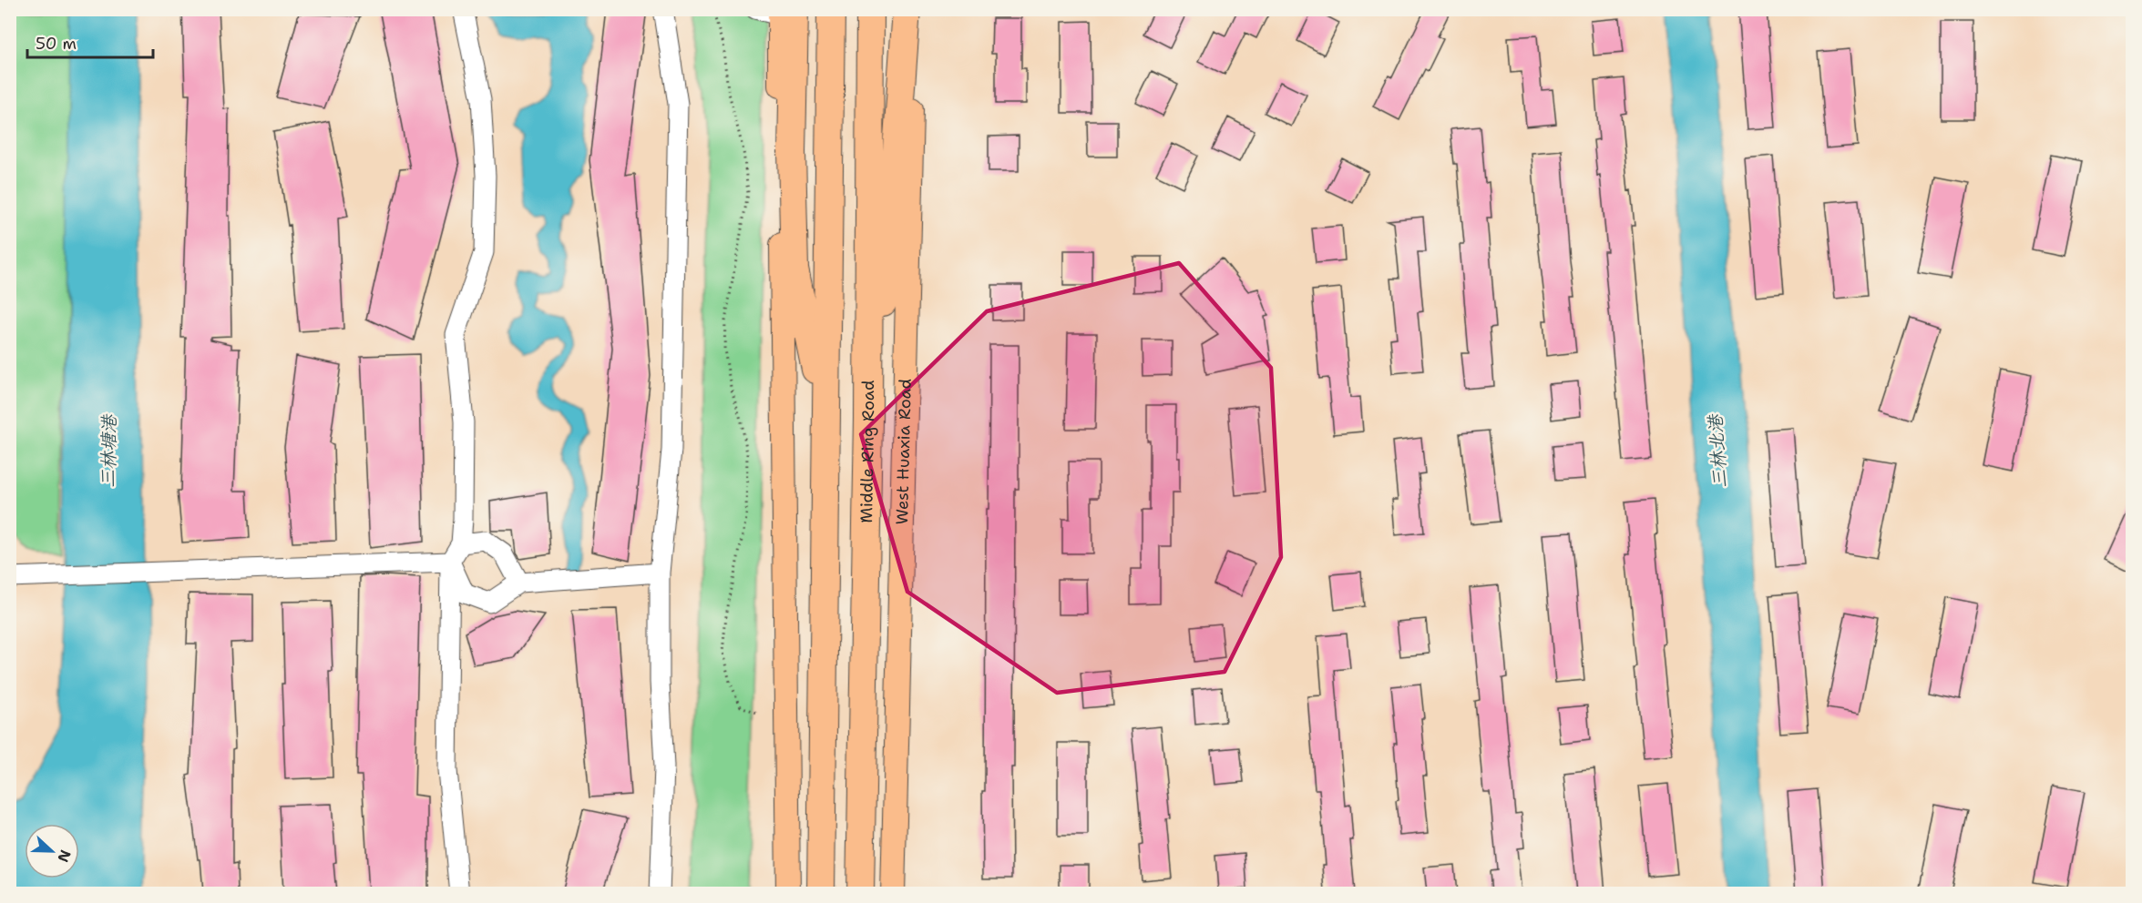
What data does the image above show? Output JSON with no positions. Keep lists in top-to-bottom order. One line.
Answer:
{"streets":{"highway":["Middle Ring Road"],"main road":["West Huaxia Road"]},"water":["三林塘港","三林北港"],"scale_bar":"50 m","north":"right"}
